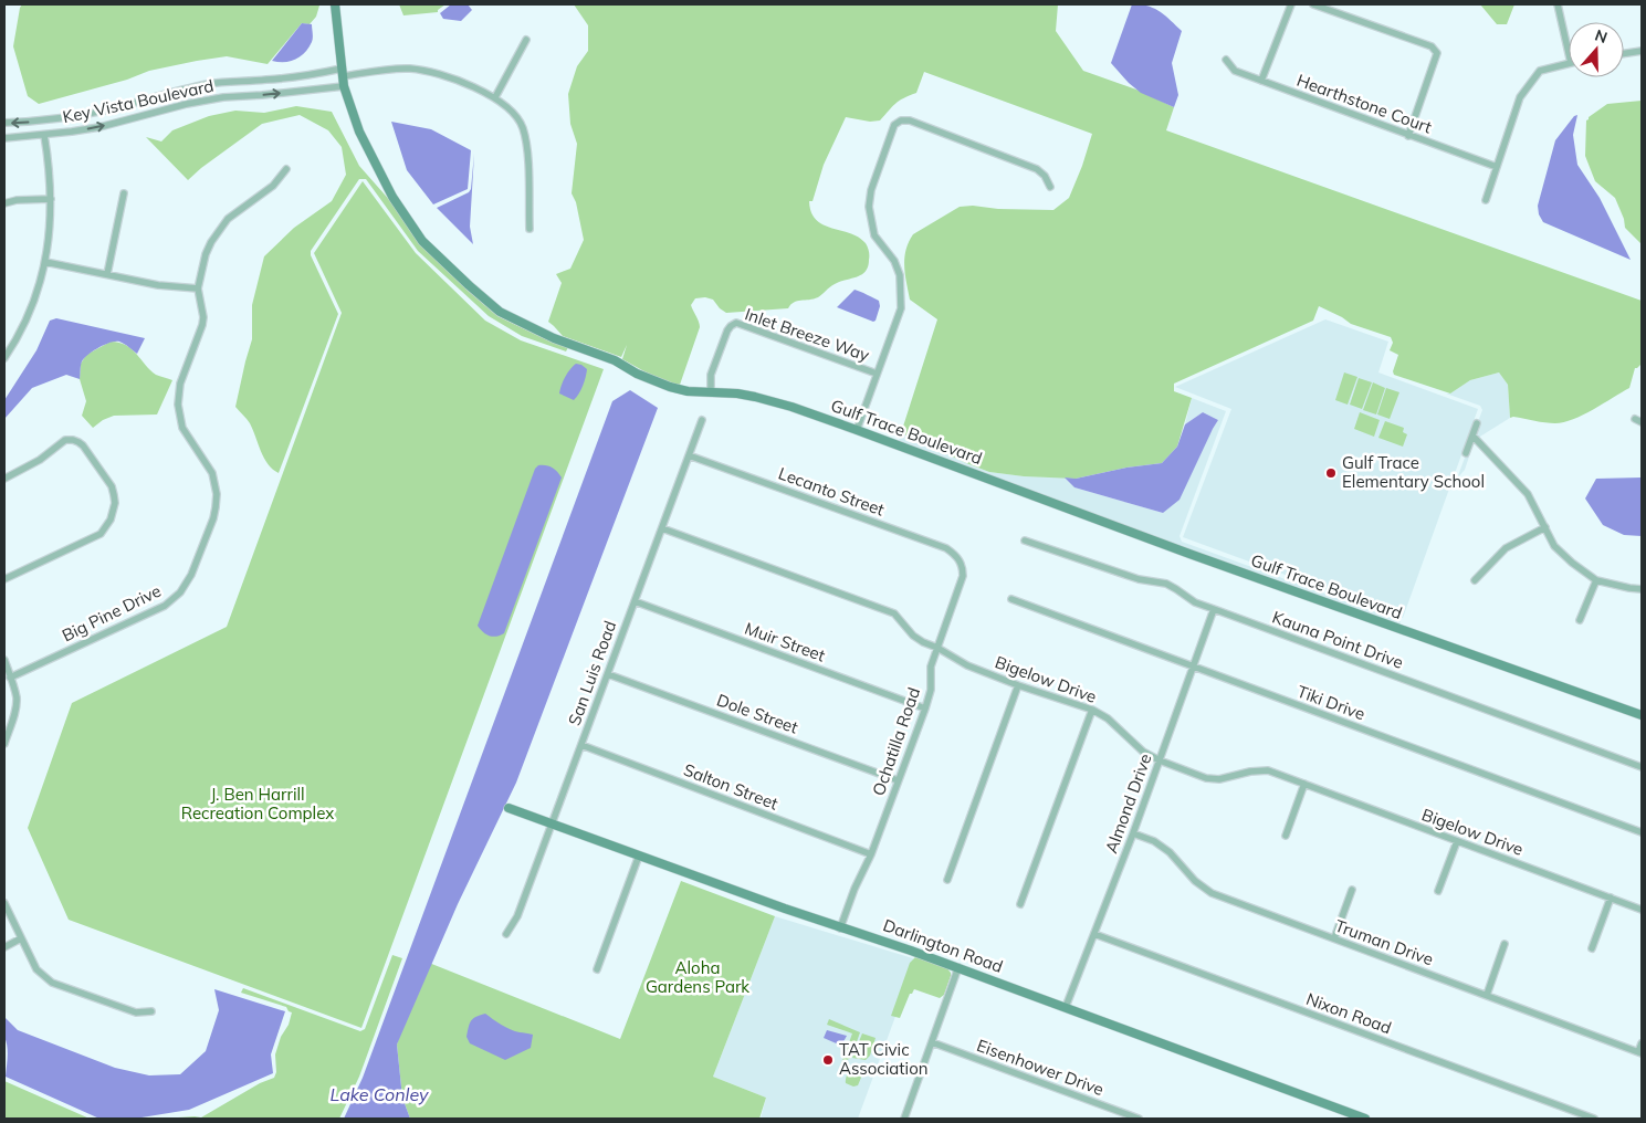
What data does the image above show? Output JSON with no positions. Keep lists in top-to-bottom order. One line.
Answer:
{"streets":{"street":["Key Vista Boulevard","Hearthstone Court","Inlet Breeze Way","Gulf Trace Boulevard","Lecanto Street","Big Pine Drive","Kauna Point Drive","Muir Street","San Luis Road","Bigelow Drive","Tiki Drive","Dole Street","Ochatilla Road","Salton Street","Almond Drive","Truman Drive","Darlington Road","Nixon Road","Eisenhower Drive"]},"crossings":[["Key Vista Boulevard","Gulf Trace Boulevard"],["Inlet Breeze Way","Gulf Trace Boulevard"],["Lecanto Street","San Luis Road"],["Lecanto Street","Ochatilla Road"],["Kauna Point Drive","Almond Drive"],["Muir Street","San Luis Road"],["Muir Street","Ochatilla Road"],["San Luis Road","Bigelow Drive"],["San Luis Road","Dole Street"],["San Luis Road","Salton Street"],["San Luis Road","Darlington Road"],["Bigelow Drive","Ochatilla Road"],["Bigelow Drive","Almond Drive"],["Tiki Drive","Almond Drive"],["Dole Street","Ochatilla Road"],["Ochatilla Road","Salton Street"],["Ochatilla Road","Darlington Road"],["Almond Drive","Truman Drive"],["Almond Drive","Darlington Road"],["Almond Drive","Nixon Road"]],"water":["Lake Conley"],"parks":["J. Ben Harrill Recreation Complex","Aloha Gardens Park"],"places":["Gulf Trace Elementary School","TAT Civic Association"],"north":"top"}
